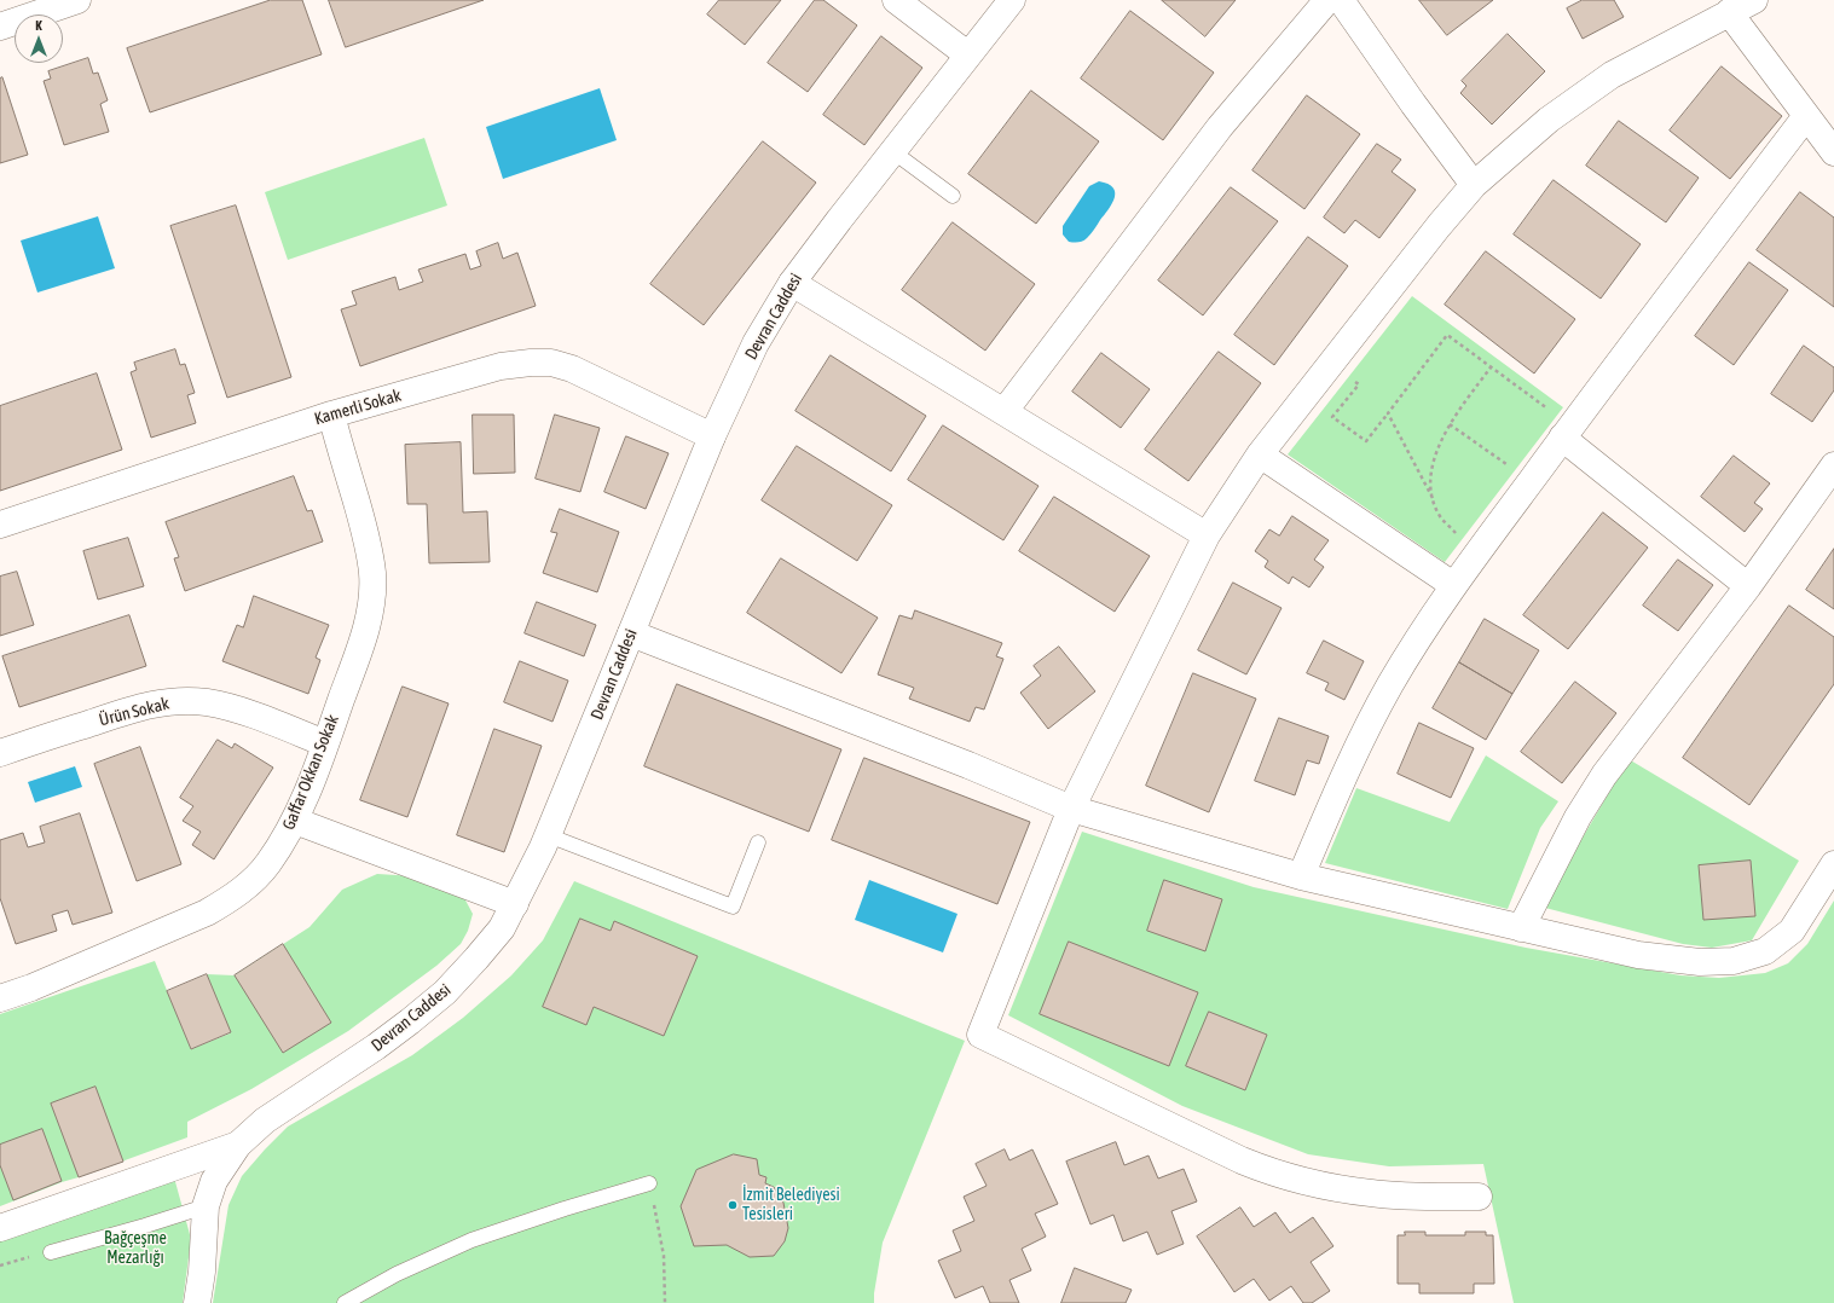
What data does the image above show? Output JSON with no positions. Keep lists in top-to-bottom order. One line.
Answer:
{"streets":{"street":["Devran Caddesi","Kamerli Sokak","Ürün Sokak","Gaffar Okkan Sokak"]},"crossings":[["Devran Caddesi","Kamerli Sokak"],["Kamerli Sokak","Gaffar Okkan Sokak"],["Ürün Sokak","Gaffar Okkan Sokak"]],"parks":["Bağçeşme Mezarlığı"],"places":["İzmit Belediyesi Tesisleri"],"north":"top"}
